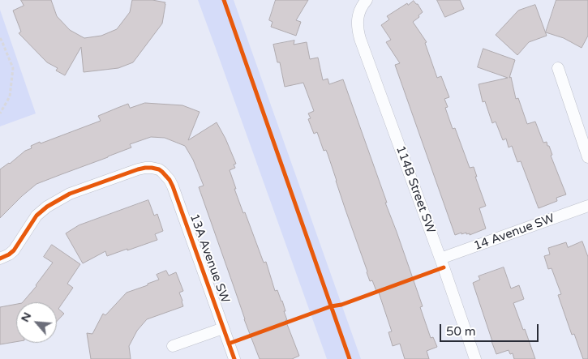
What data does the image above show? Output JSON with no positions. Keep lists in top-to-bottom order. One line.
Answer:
{"streets":{"street":["114B Street SW","14 Avenue SW","13A Avenue SW"]},"crossings":[["114B Street SW","14 Avenue SW"]],"scale_bar":"50 m","north":"top left"}
